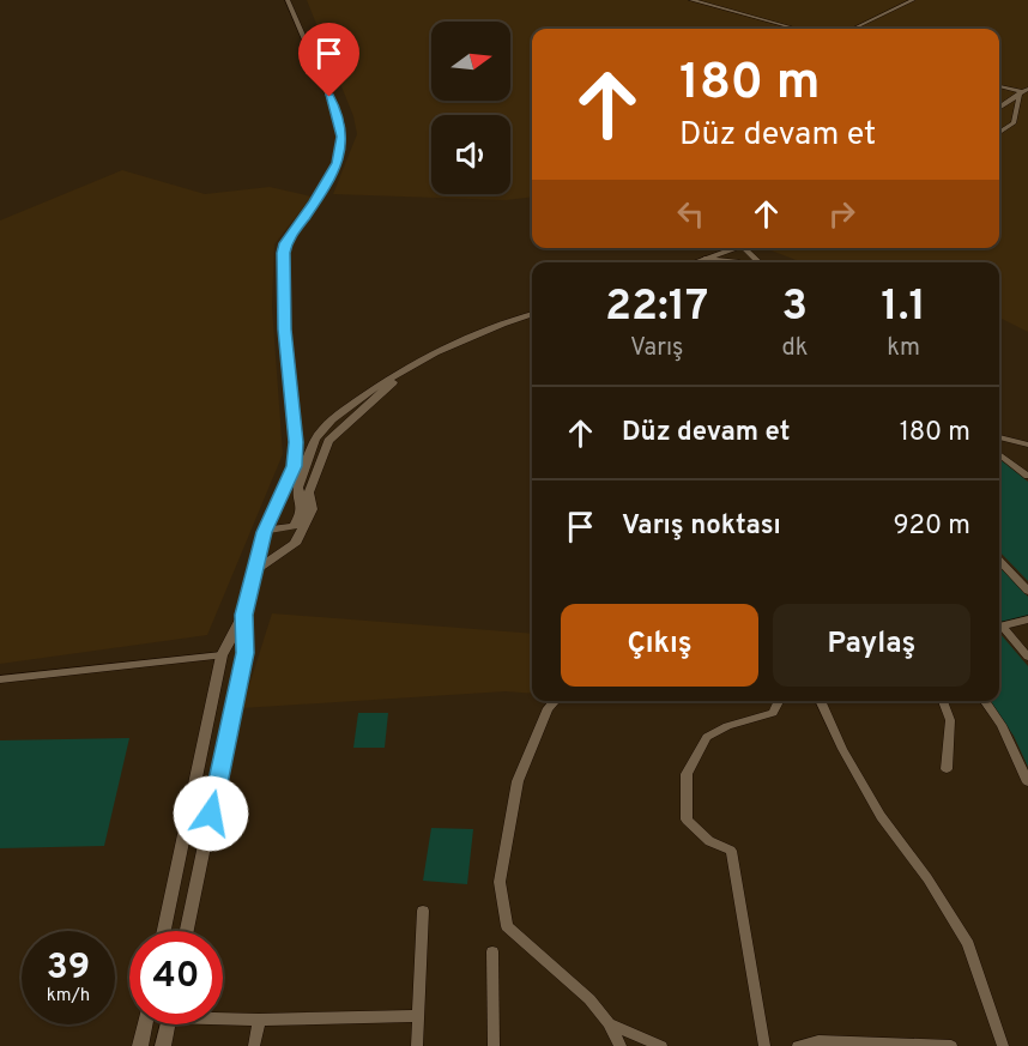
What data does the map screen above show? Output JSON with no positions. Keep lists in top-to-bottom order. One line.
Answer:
{"north":"right","page":{"turn":["180 m","Düz devam et"],"eta":["22:17","Varış","3","dk","1.1","km"],"list":[{"name":"Düz devam et","value":"180 m"},{"name":"Varış noktası","value":"920 m"}],"buttons":["Çıkış","Paylaş"],"speed":"39 km/h","limit":"40"}}
